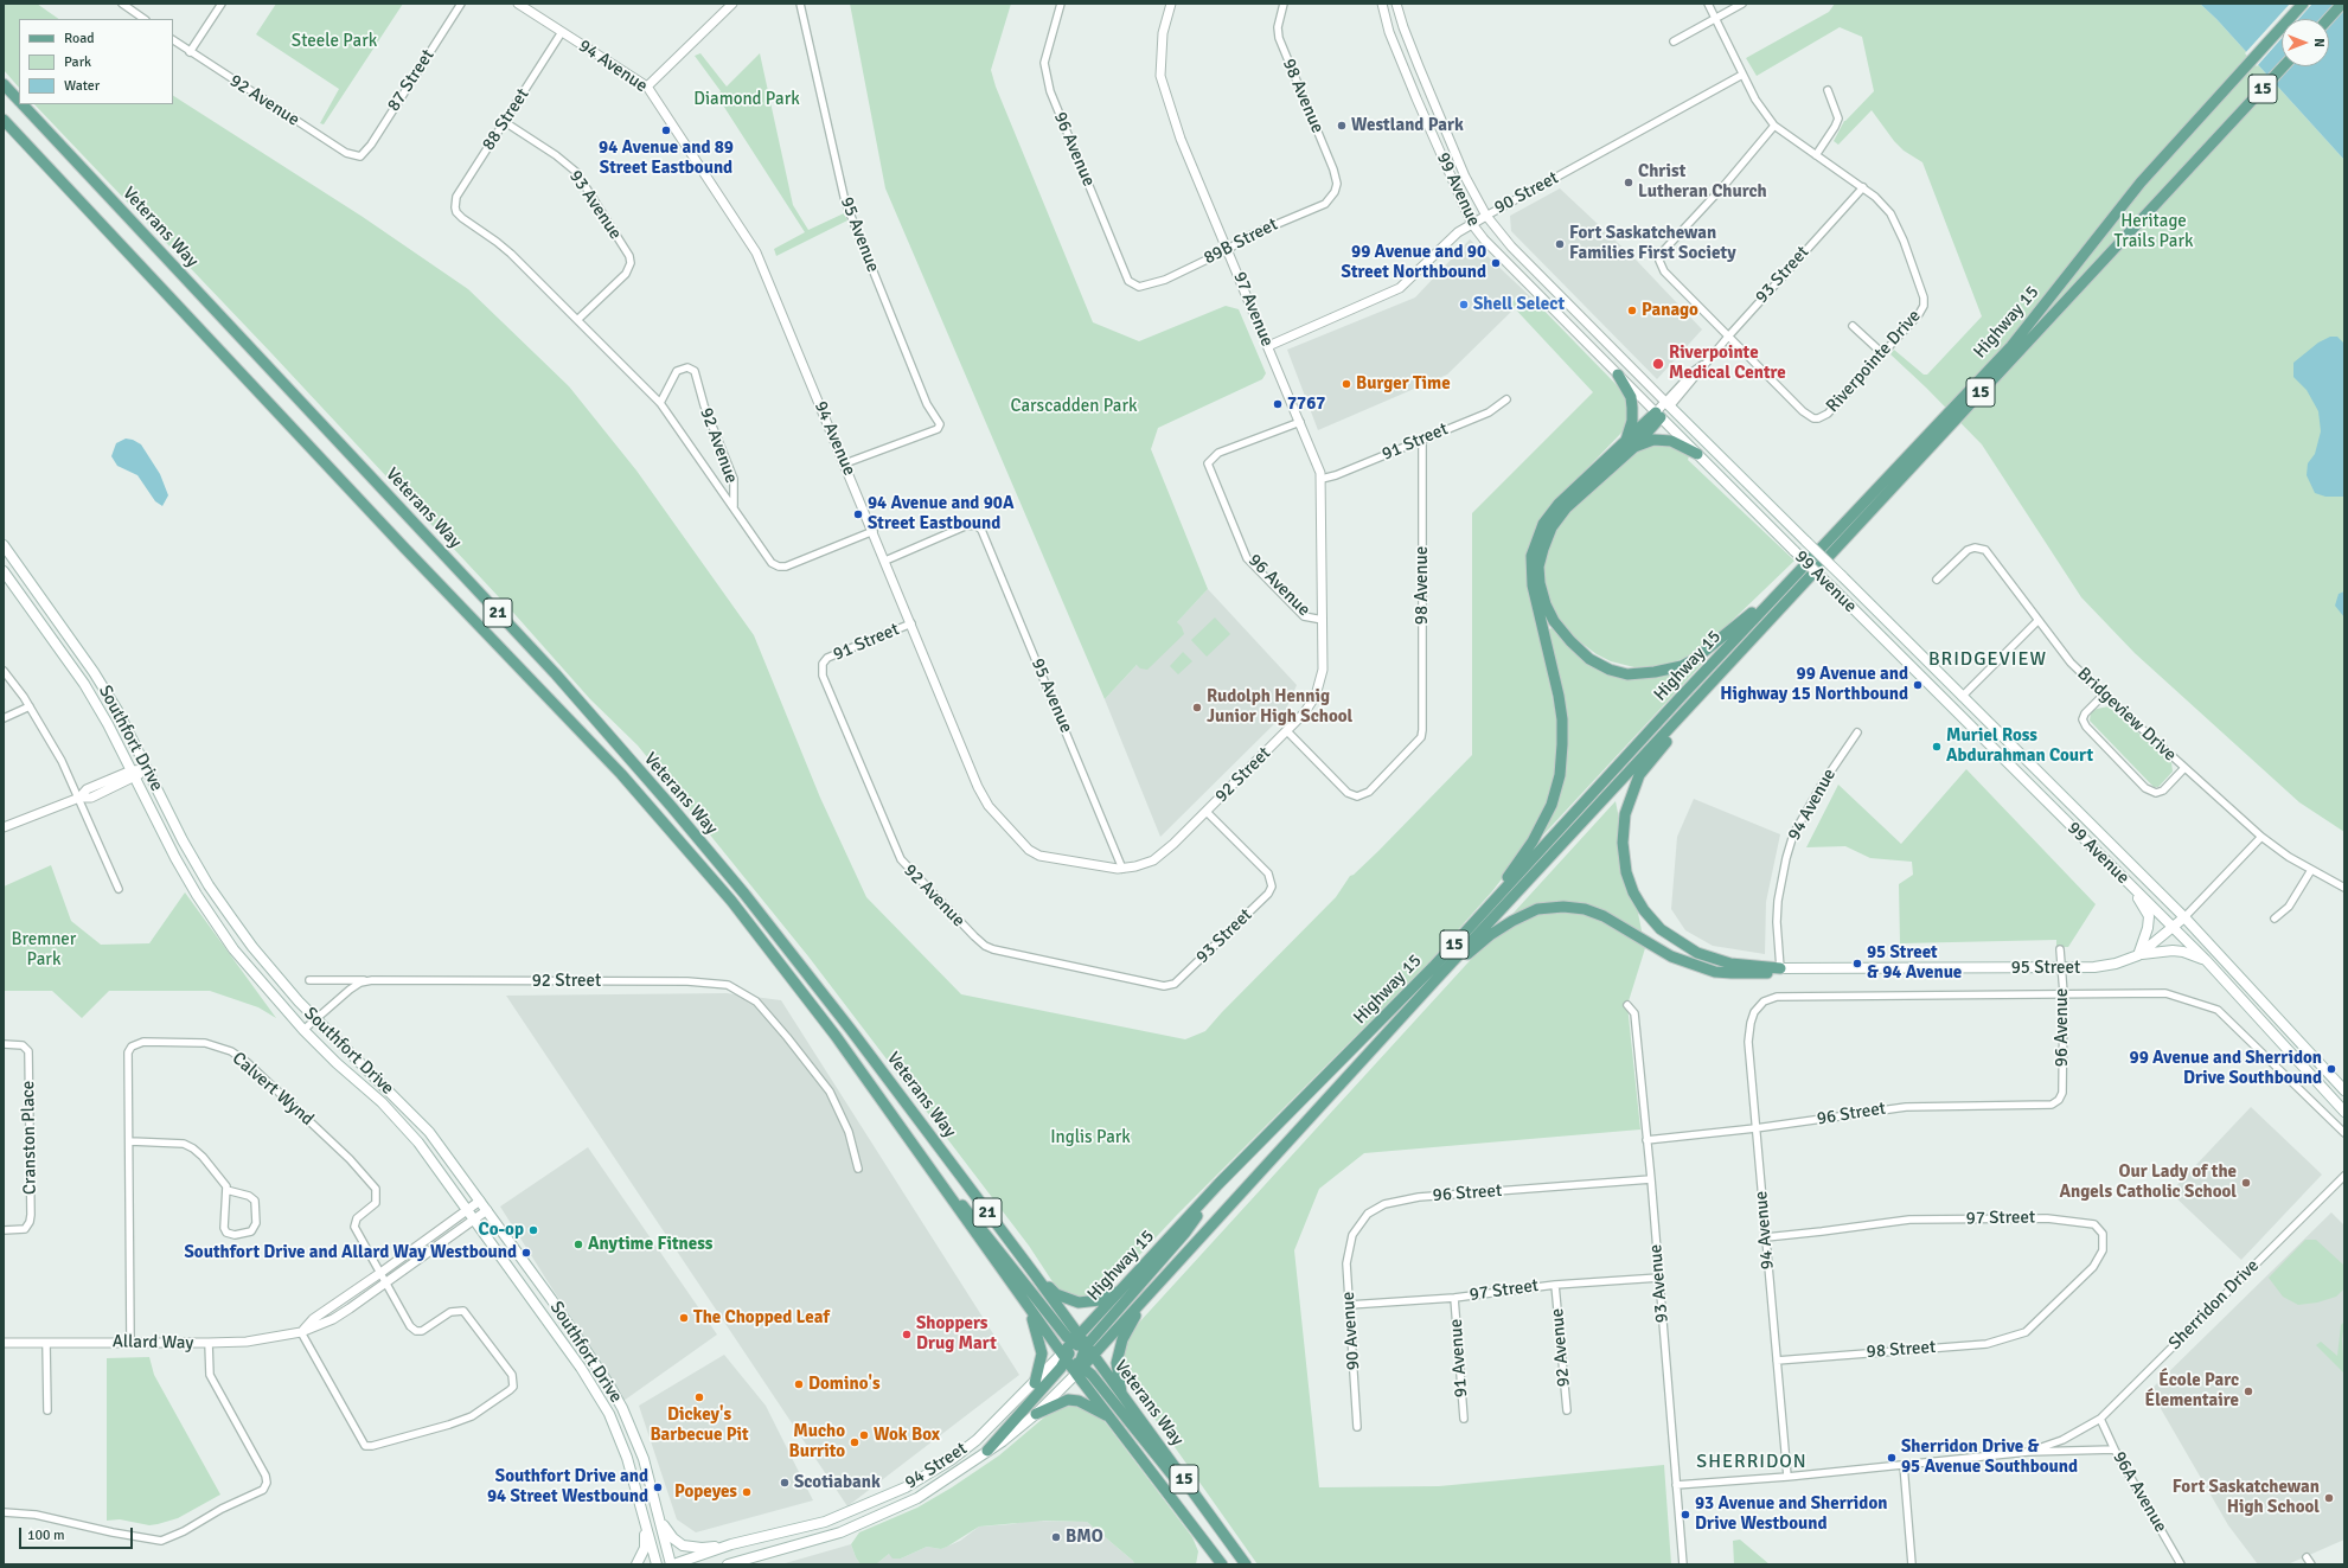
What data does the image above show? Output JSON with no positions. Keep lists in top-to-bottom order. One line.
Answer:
{"streets":{"main road":["15","99 Avenue","Veterans Way","Highway 15","21","Southfort Drive","95 Street","94 Street"],"street":["94 Avenue","87 Street","98 Avenue","92 Avenue","88 Street","96 Avenue","90 Street","93 Avenue","95 Avenue","89B Street","93 Street","97 Avenue","Riverpointe Drive","91 Street","Bridgeview Drive","92 Street","Calvert Wynd","96 Street","Cranston Place","97 Street","Sherridon Drive","90 Avenue","Allard Way","98 Street","91 Avenue","96A Avenue"]},"crossings":[["94 Avenue","88 Street"],["94 Avenue","95 Avenue"],["94 Avenue","91 Street"],["94 Avenue","92 Street"],["94 Avenue","95 Street"],["94 Avenue","96 Street"],["94 Avenue","97 Street"],["94 Avenue","Sherridon Drive"],["94 Avenue","98 Street"],["87 Street","92 Avenue"],["15","Veterans Way"],["15","Highway 15"],["15","94 Street"],["98 Avenue","89B Street"],["98 Avenue","91 Street"],["98 Avenue","92 Street"],["92 Avenue","88 Street"],["92 Avenue","93 Avenue"],["92 Avenue","93 Street"],["92 Avenue","91 Street"],["92 Avenue","97 Street"],["88 Street","93 Avenue"],["96 Avenue","89B Street"],["96 Avenue","97 Avenue"],["96 Avenue","92 Street"],["96 Avenue","95 Street"],["96 Avenue","96 Street"],["99 Avenue","90 Street"],["99 Avenue","93 Street"],["99 Avenue","95 Street"],["90 Street","97 Avenue"],["90 Street","Riverpointe Drive"],["93 Avenue","96 Street"],["93 Avenue","97 Street"],["93 Avenue","Sherridon Drive"],["Veterans Way","Highway 15"],["Veterans Way","94 Street"],["95 Avenue","92 Street"],["89B Street","97 Avenue"],["93 Street","Riverpointe Drive"],["93 Street","92 Street"],["97 Avenue","91 Street"],["97 Avenue","92 Street"],["Bridgeview Drive","95 Street"],["Southfort Drive","92 Street"],["Southfort Drive","Allard Way"],["Southfort Drive","94 Street"],["Calvert Wynd","Allard Way"],["96 Street","90 Avenue"],["97 Street","90 Avenue"],["97 Street","98 Street"],["97 Street","91 Avenue"],["Sherridon Drive","96A Avenue"]],"districts":["BRIDGEVIEW","SHERRIDON"],"parks":["Steele Park","Diamond Park","Heritage Trails Park","Carscadden Park","Bremner Park","Inglis Park"],"places":["Westland Park","94 Avenue and 89 Street Eastbound","Christ Lutheran Church","Fort Saskatchewan Families First Society","99 Avenue and 90 Street Northbound","Shell Select","Panago","Riverpointe Medical Centre","Burger Time","7767","94 Avenue and 90A Street Eastbound","99 Avenue and Highway 15 Northbound","Rudolph Hennig Junior High School","Muriel Ross Abdurahman Court","95 Street & 94 Avenue","99 Avenue and Sherridon Drive Southbound","Our Lady of the Angels Catholic School","Co-op","Anytime Fitness","Southfort Drive and Allard Way Westbound","The Chopped Leaf","Shoppers Drug Mart","Domino's","École Parc Élementaire","Dickey's Barbecue Pit","Wok Box","Mucho Burrito","Sherridon Drive & 95 Avenue Southbound","Scotiabank","Southfort Drive and 94 Street Westbound","Popeyes","Fort Saskatchewan High School","93 Avenue and Sherridon Drive Westbound","BMO"],"legend":["Road","Park","Water"],"scale_bar":"100 m","north":"right"}
